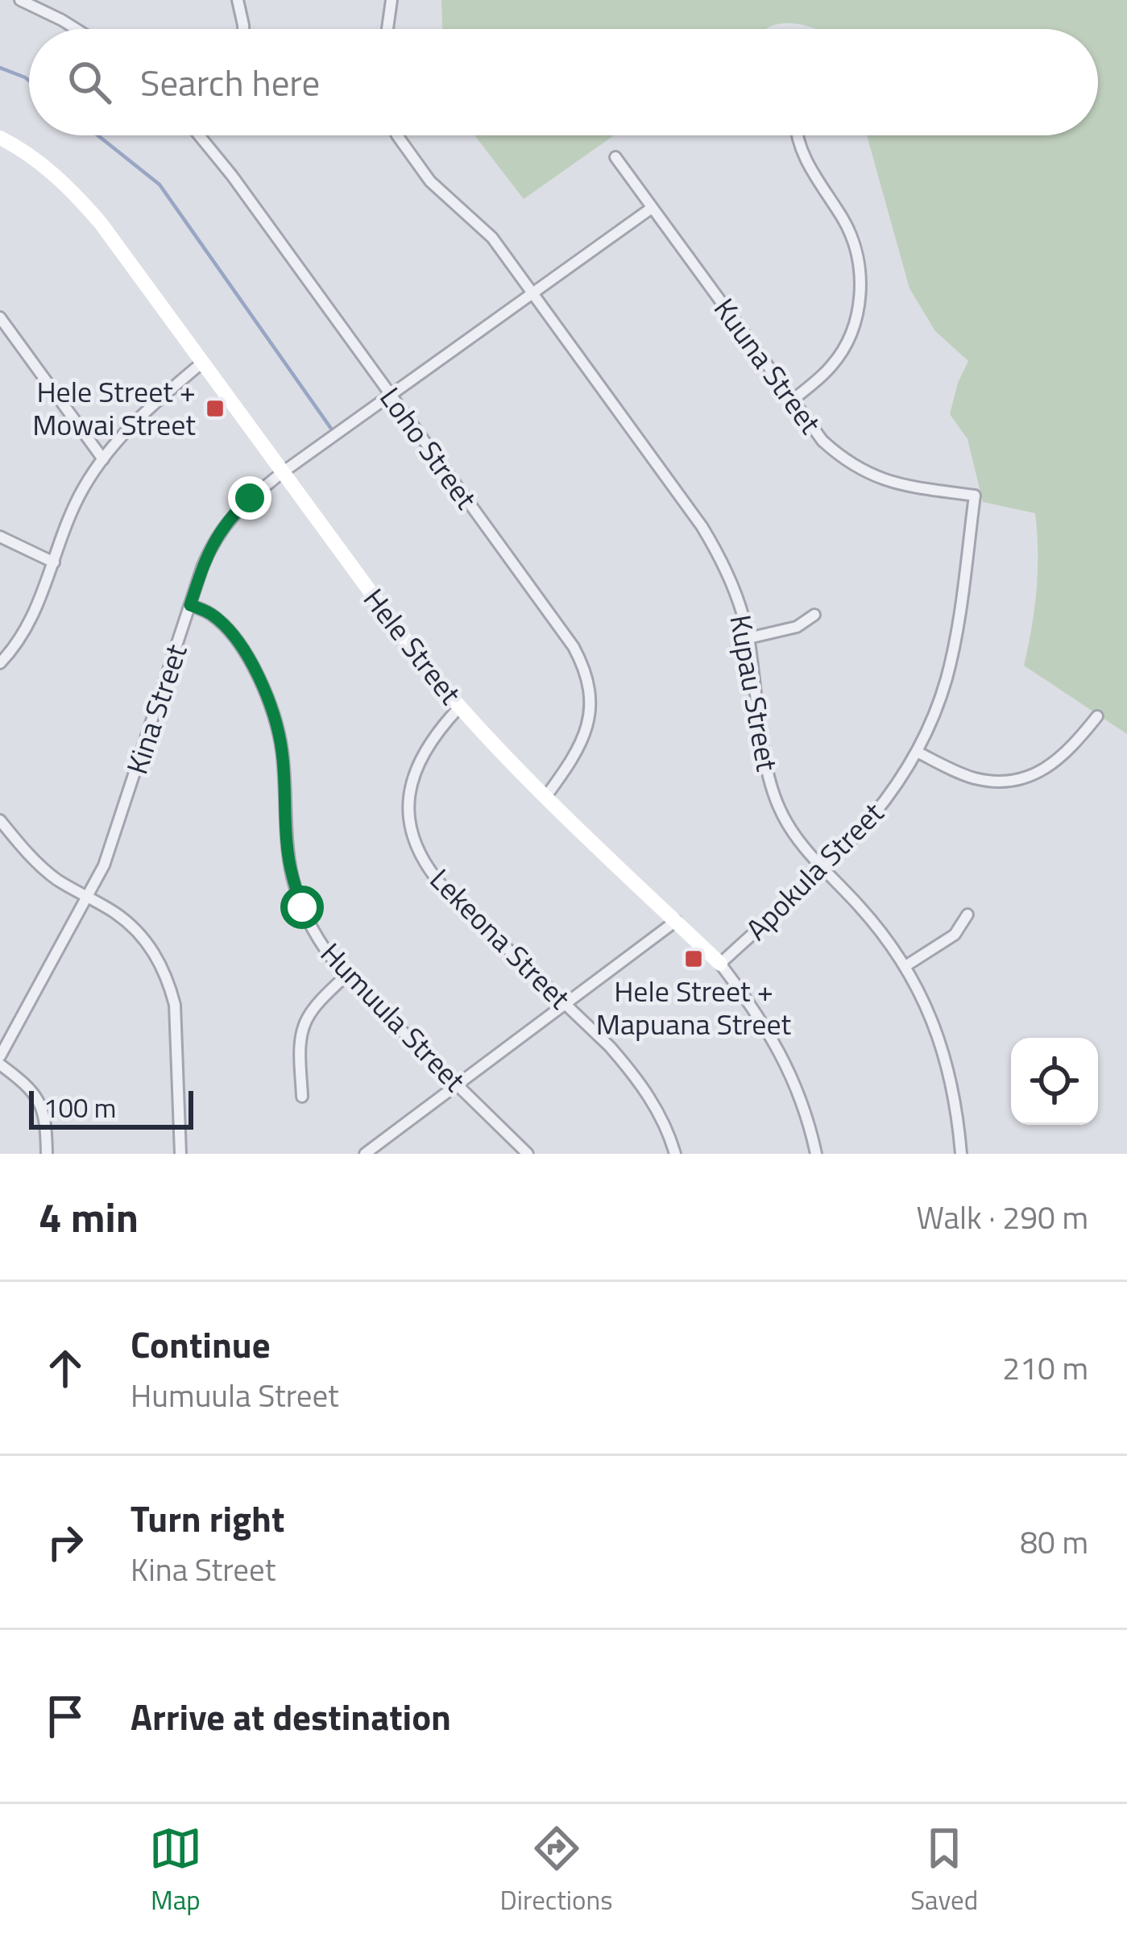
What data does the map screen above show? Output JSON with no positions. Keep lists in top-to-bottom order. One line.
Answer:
{"streets":{"street":["Kuuna Street","Loho Street","Hele Street","Kupau Street","Kina Street","Apokula Street","Lekeona Street","Humuula Street"]},"crossings":[["Kuuna Street","Kina Street"],["Kuuna Street","Apokula Street"],["Loho Street","Hele Street"],["Loho Street","Kina Street"],["Hele Street","Kina Street"],["Hele Street","Apokula Street"],["Hele Street","Lekeona Street"],["Kupau Street","Kina Street"],["Kupau Street","Apokula Street"],["Kina Street","Humuula Street"]],"places":{"transit":["Hele Street + Mowai Street","Hele Street + Mapuana Street"]},"scale_bar":"100 m","page":{"search":"Search here","scale":"100 m","heading":["4 min","Walk · 290 m"],"list":[["Continue","Humuula Street","210 m"],["Turn right","Kina Street","80 m"],"Arrive at destination"],"nav":["Map","Directions","Saved"]}}
